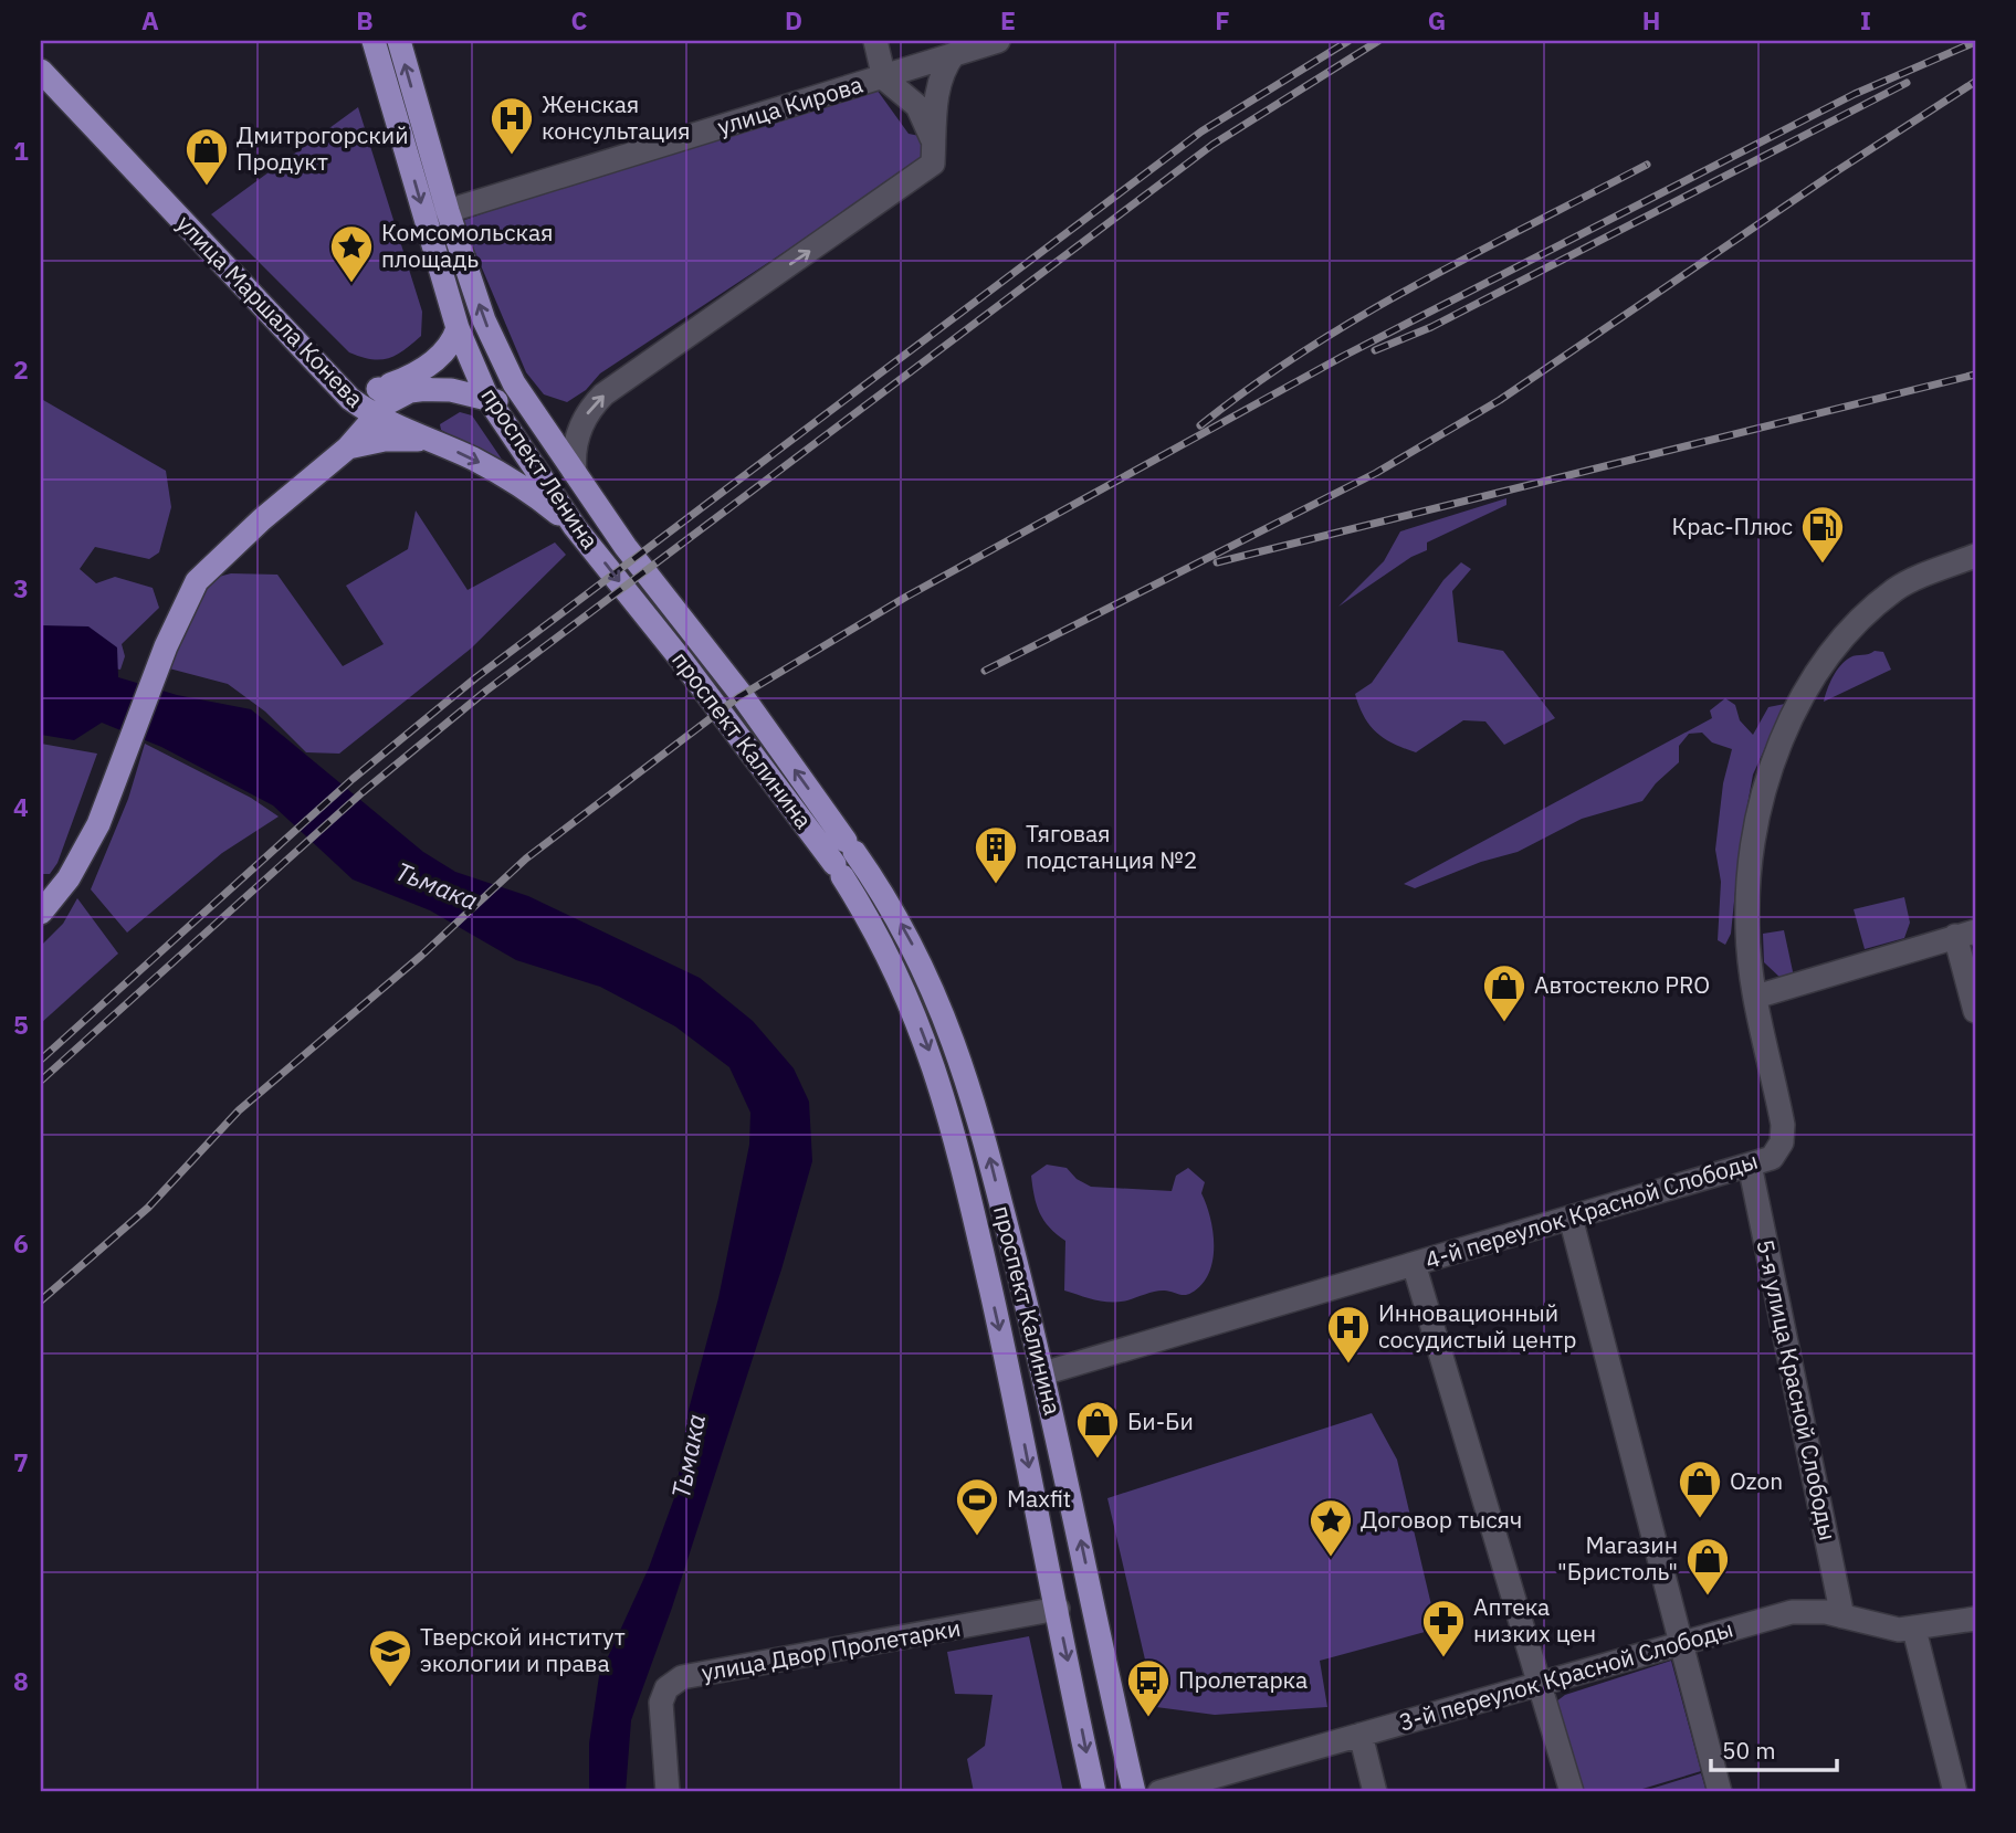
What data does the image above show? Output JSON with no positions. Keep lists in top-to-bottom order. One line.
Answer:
{"streets":{"main road":["улица Маршала Конева","проспект Ленина","проспект Калинина"],"street":["улица Кирова","4-й переулок Красной Слободы","5-я улица Красной Слободы","улица Двор Пролетарки","3-й переулок Красной Слободы"]},"crossings":[["улица Кирова","проспект Ленина"],["улица Маршала Конева","проспект Ленина"],["проспект Ленина","проспект Калинина"],["проспект Калинина","4-й переулок Красной Слободы"],["проспект Калинина","улица Двор Пролетарки"],["4-й переулок Красной Слободы","5-я улица Красной Слободы"],["5-я улица Красной Слободы","3-й переулок Красной Слободы"]],"water":["Тьмака"],"places":{"hospital":["Женская консультация","Инновационный сосудистый центр"],"shop":["Дмитрогорский Продукт","Автостекло PRO","Би-Би","Ozon","Магазин \"Бристоль\""],"place":["Комсомольская площадь","Договор тысяч"],"fuel station":["Крас-Плюс"],"building":["Тяговая подстанция №2"],"sports":["Maxfit"],"pharmacy":["Аптека низких цен"],"school or university":["Тверской институт экологии и права"],"bus stop":["Пролетарка"]},"scale_bar":"50 m","grid":{"columns":["A","B","C","D","E","F","G","H","I"],"rows":["1","2","3","4","5","6","7","8"]}}
